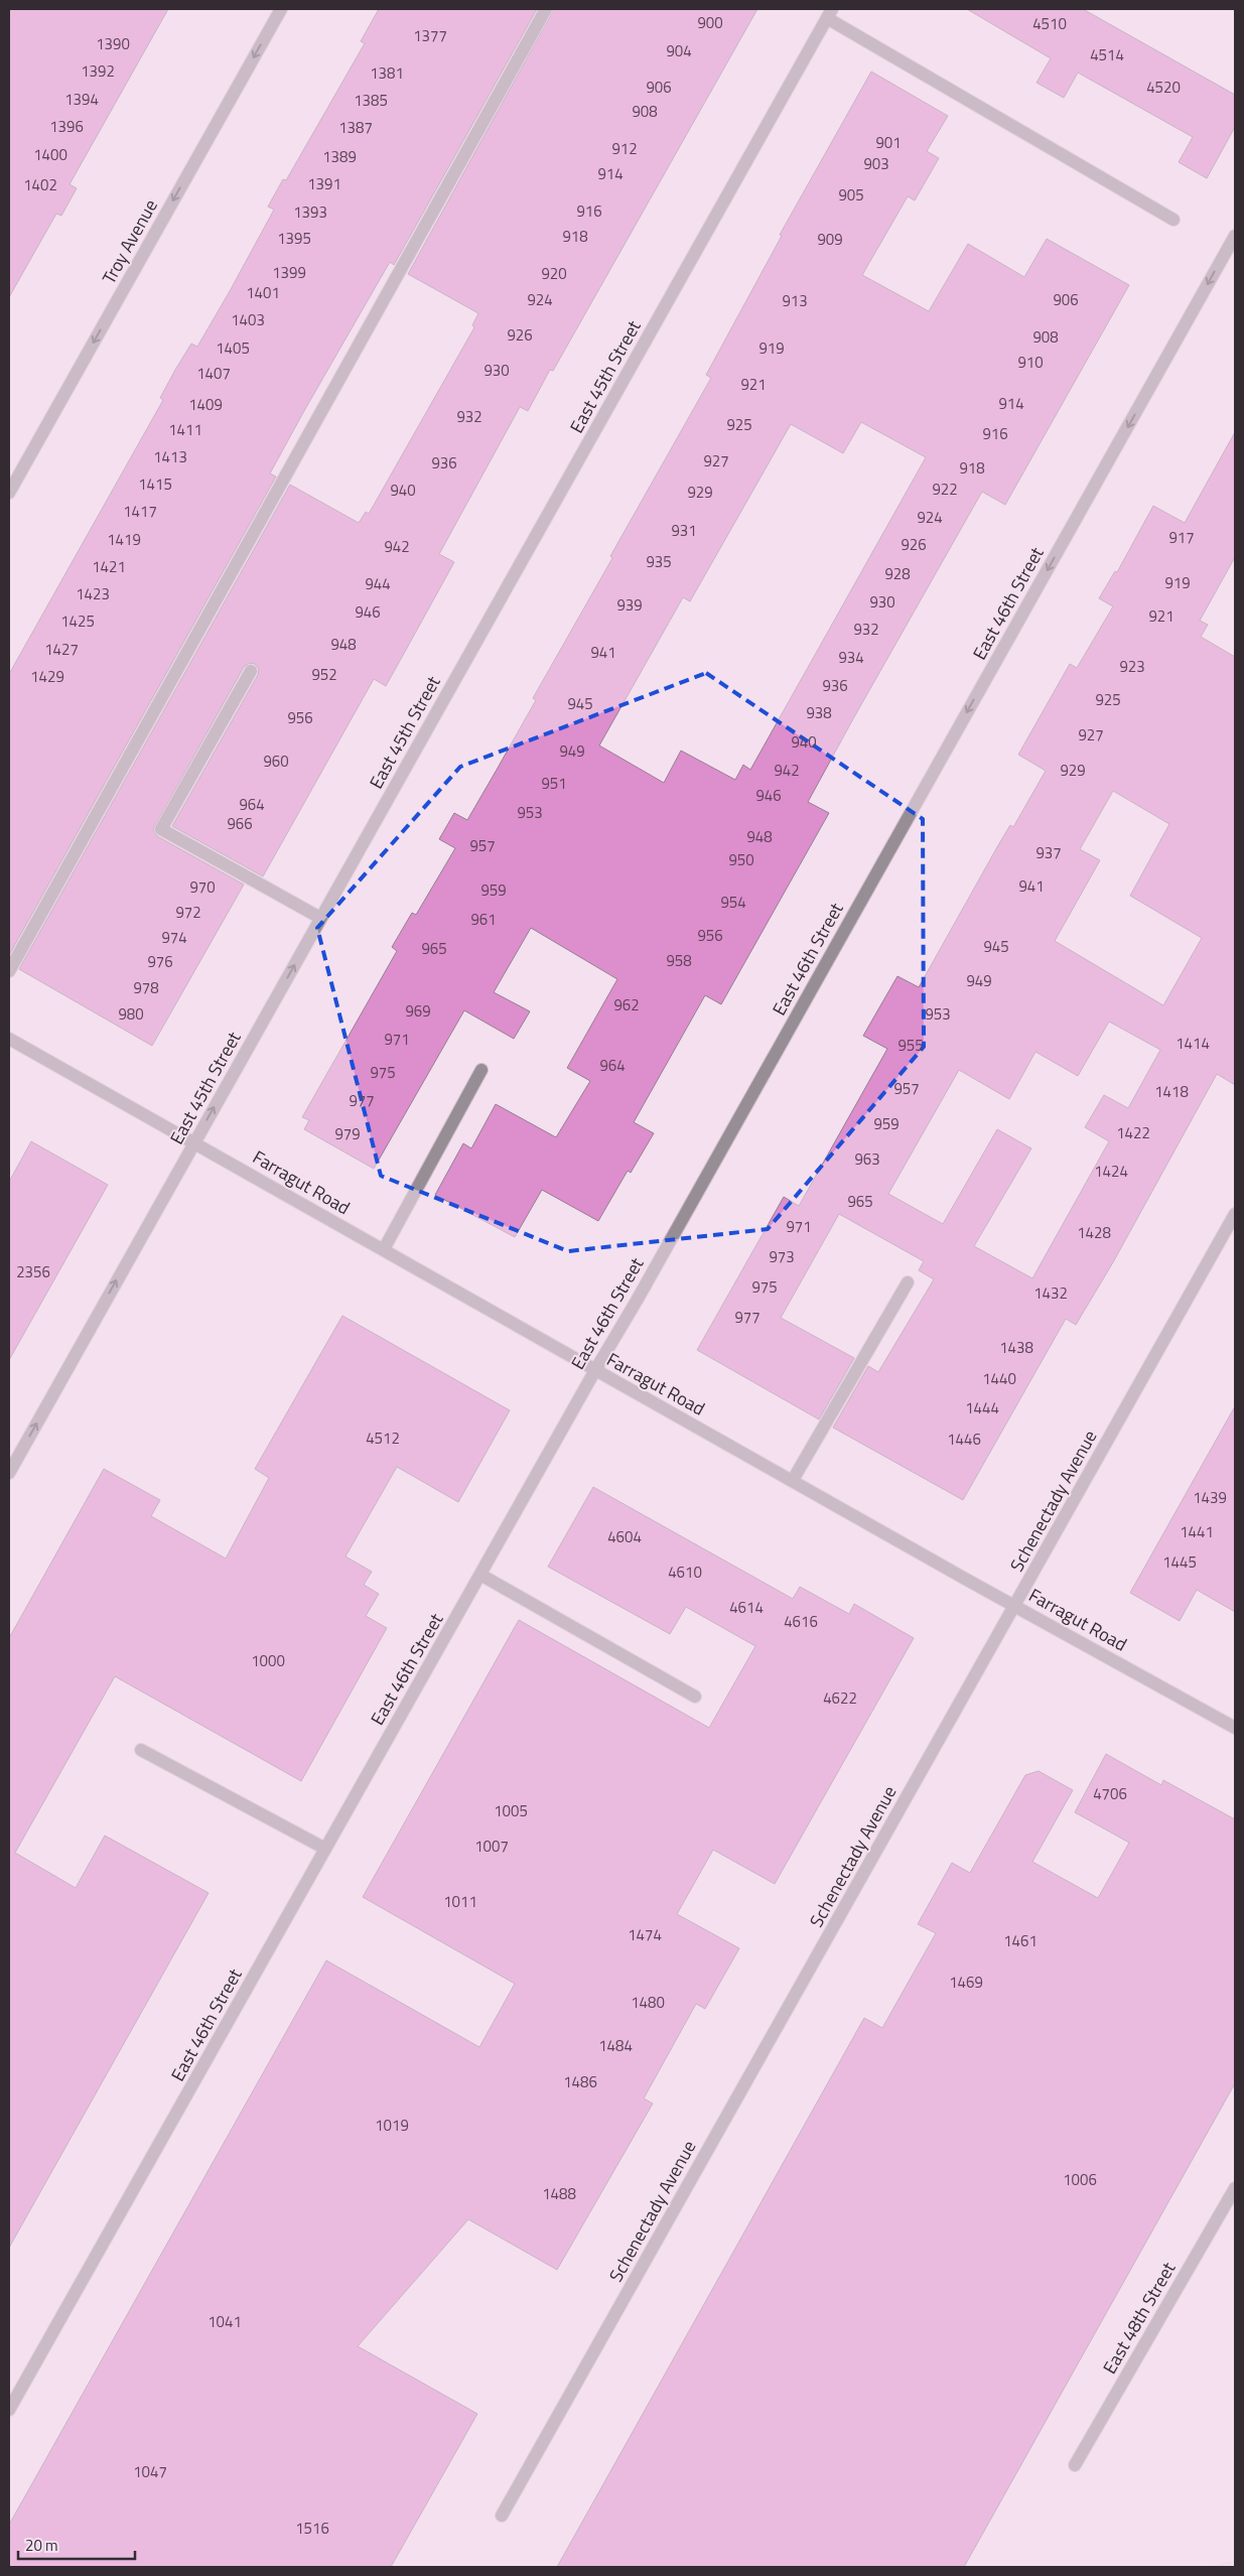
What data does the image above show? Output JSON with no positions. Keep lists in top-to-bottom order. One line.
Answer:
{"streets":{"street":["Troy Avenue","East 45th Street","East 46th Street","Farragut Road","Schenectady Avenue","East 48th Street"]},"crossings":[["East 45th Street","Farragut Road"],["East 46th Street","Farragut Road"],["Farragut Road","Schenectady Avenue"]],"one_way":["Troy Avenue","East 45th Street","East 46th Street"],"house_numbers":["900","4510","1377","1390","904","4514","1392","1381","906","4520","1394","1385","908","1396","1387","901","912","1400","1389","903","914","1391","1402","905","916","1393","918","1395","909","1399","920","1401","924","906","913","1403","926","908","1405","919","910","930","1407","921","914","1409","932","925","1411","916","1413","927","936","918","1415","922","940","929","1417","924","931","917","1419","926","942","935","1421","928","919","944","1423","930","939","946","921","1425","932","948","1427","941","934","923","952","1429","936","925","945","938","956","927","940","949","960","942","929","951","946","964","953","966","948","957","937","950","941","970","959","954","972","961","956","974","945","965","958","976","949","978","962","969","980","953","971","1414","955","964","975","957","1418","977","959","1422","979","963","1424","965","971","1428","973","2356","975","1432","977","1438","1440","1444","4512","1446","1439","1441","4604","1445","4610","4614","4616","1000","4622","4706","1005","1007","1011","1474","1461","1469","1480","1484","1486","1019","1006","1488","1041","1047","1516"],"scale_bar":"20 m"}
